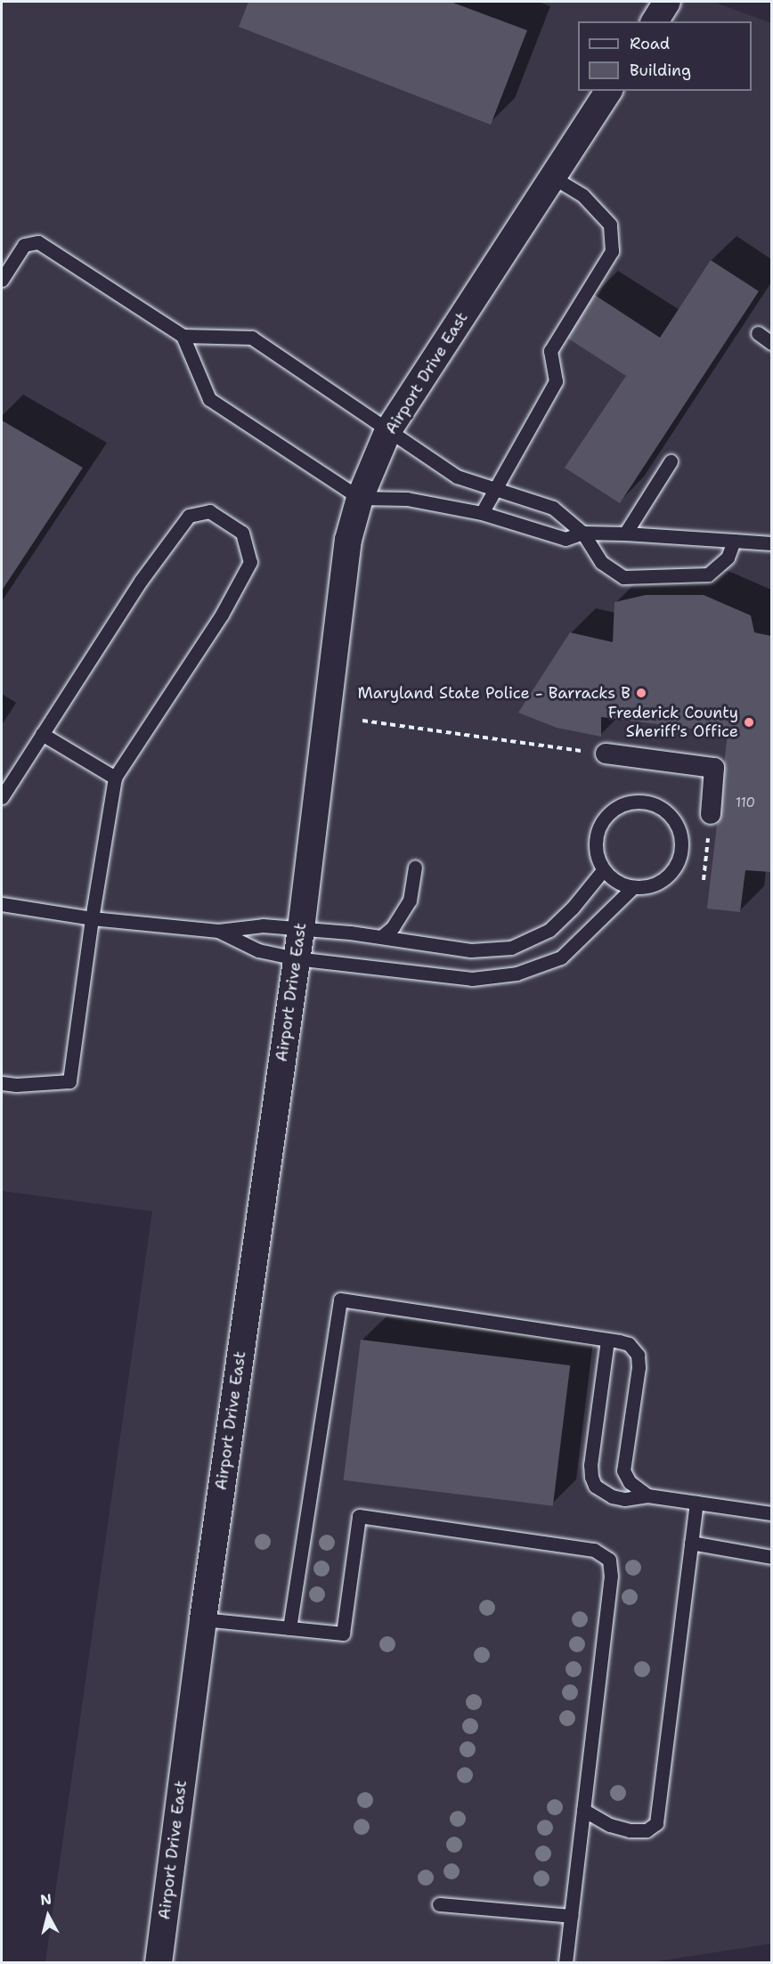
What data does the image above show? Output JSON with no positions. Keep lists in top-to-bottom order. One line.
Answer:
{"streets":{"street":["Airport Drive East"]},"places":["Maryland State Police - Barracks B","Frederick County Sheriff's Office"],"house_numbers":["110"],"legend":["Road","Building"],"north":"top"}
